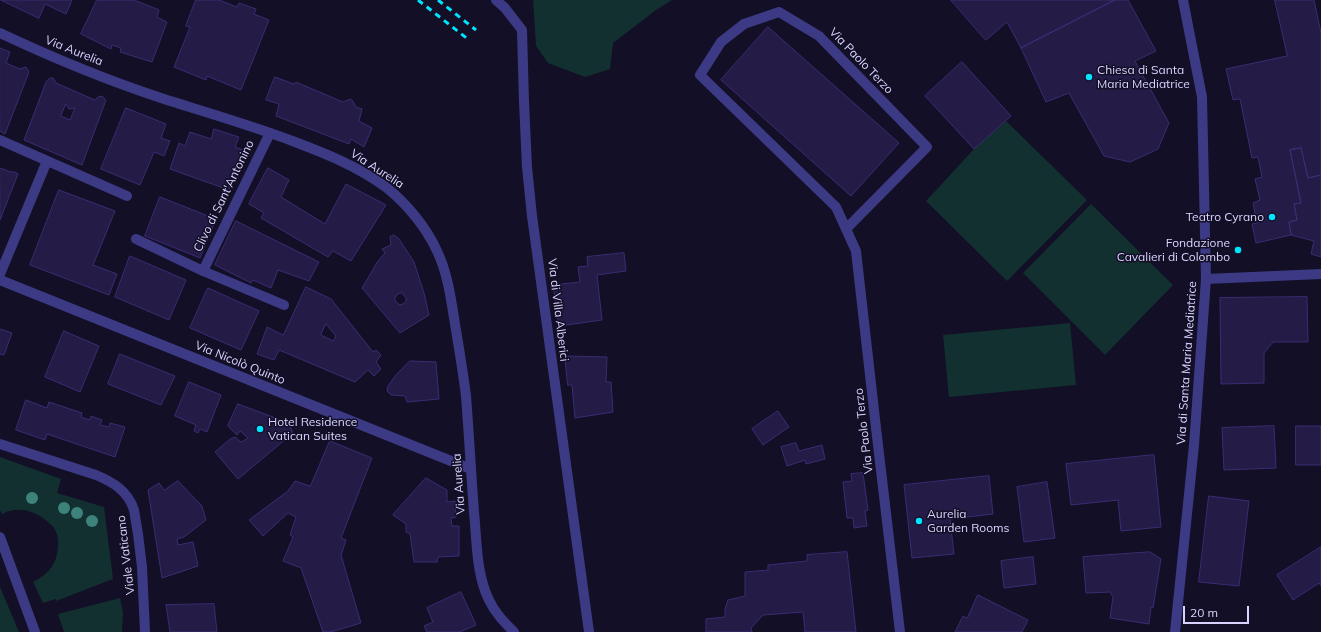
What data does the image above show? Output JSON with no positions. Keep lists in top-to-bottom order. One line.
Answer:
{"streets":{"street":["Via Aurelia","Via Paolo Terzo","Clivo di Sant'Antonino","Via di Villa Alberici","Via Nicolò Quinto","Via di Santa Maria Mediatrice","Viale Vaticano"]},"crossings":[["Via Aurelia","Clivo di Sant'Antonino"],["Via Aurelia","Via Nicolò Quinto"]],"places":["Chiesa di Santa Maria Mediatrice","Teatro Cyrano","Fondazione Cavalieri di Colombo","Hotel Residence Vatican Suites","Aurelia Garden Rooms"],"scale_bar":"20 m"}
